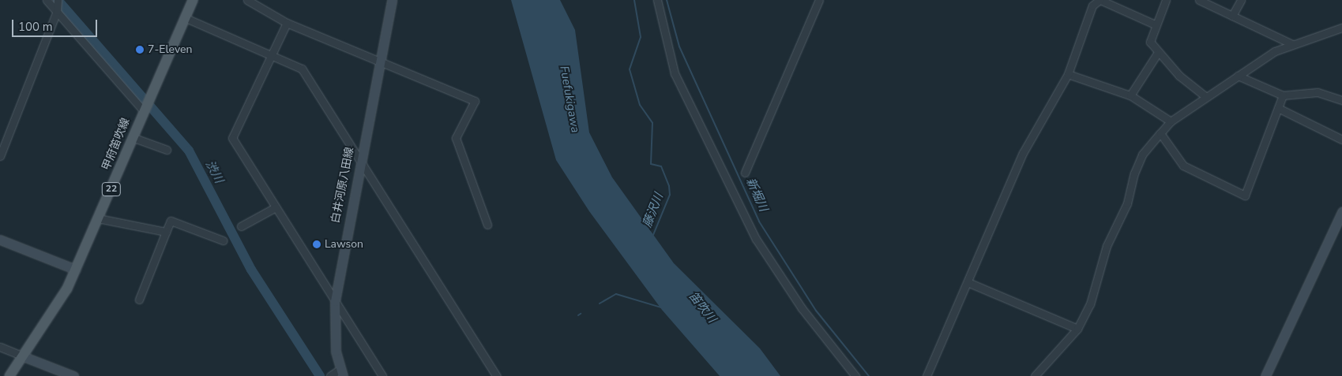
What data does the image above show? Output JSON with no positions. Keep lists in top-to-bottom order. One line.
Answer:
{"streets":{"main road":["甲府笛吹線","白井河原八田線","22"]},"water":["Fuefukigawa","渋川","新堀川","藤沢川","笛吹川"],"places":["7-Eleven","Lawson"],"scale_bar":"100 m"}
